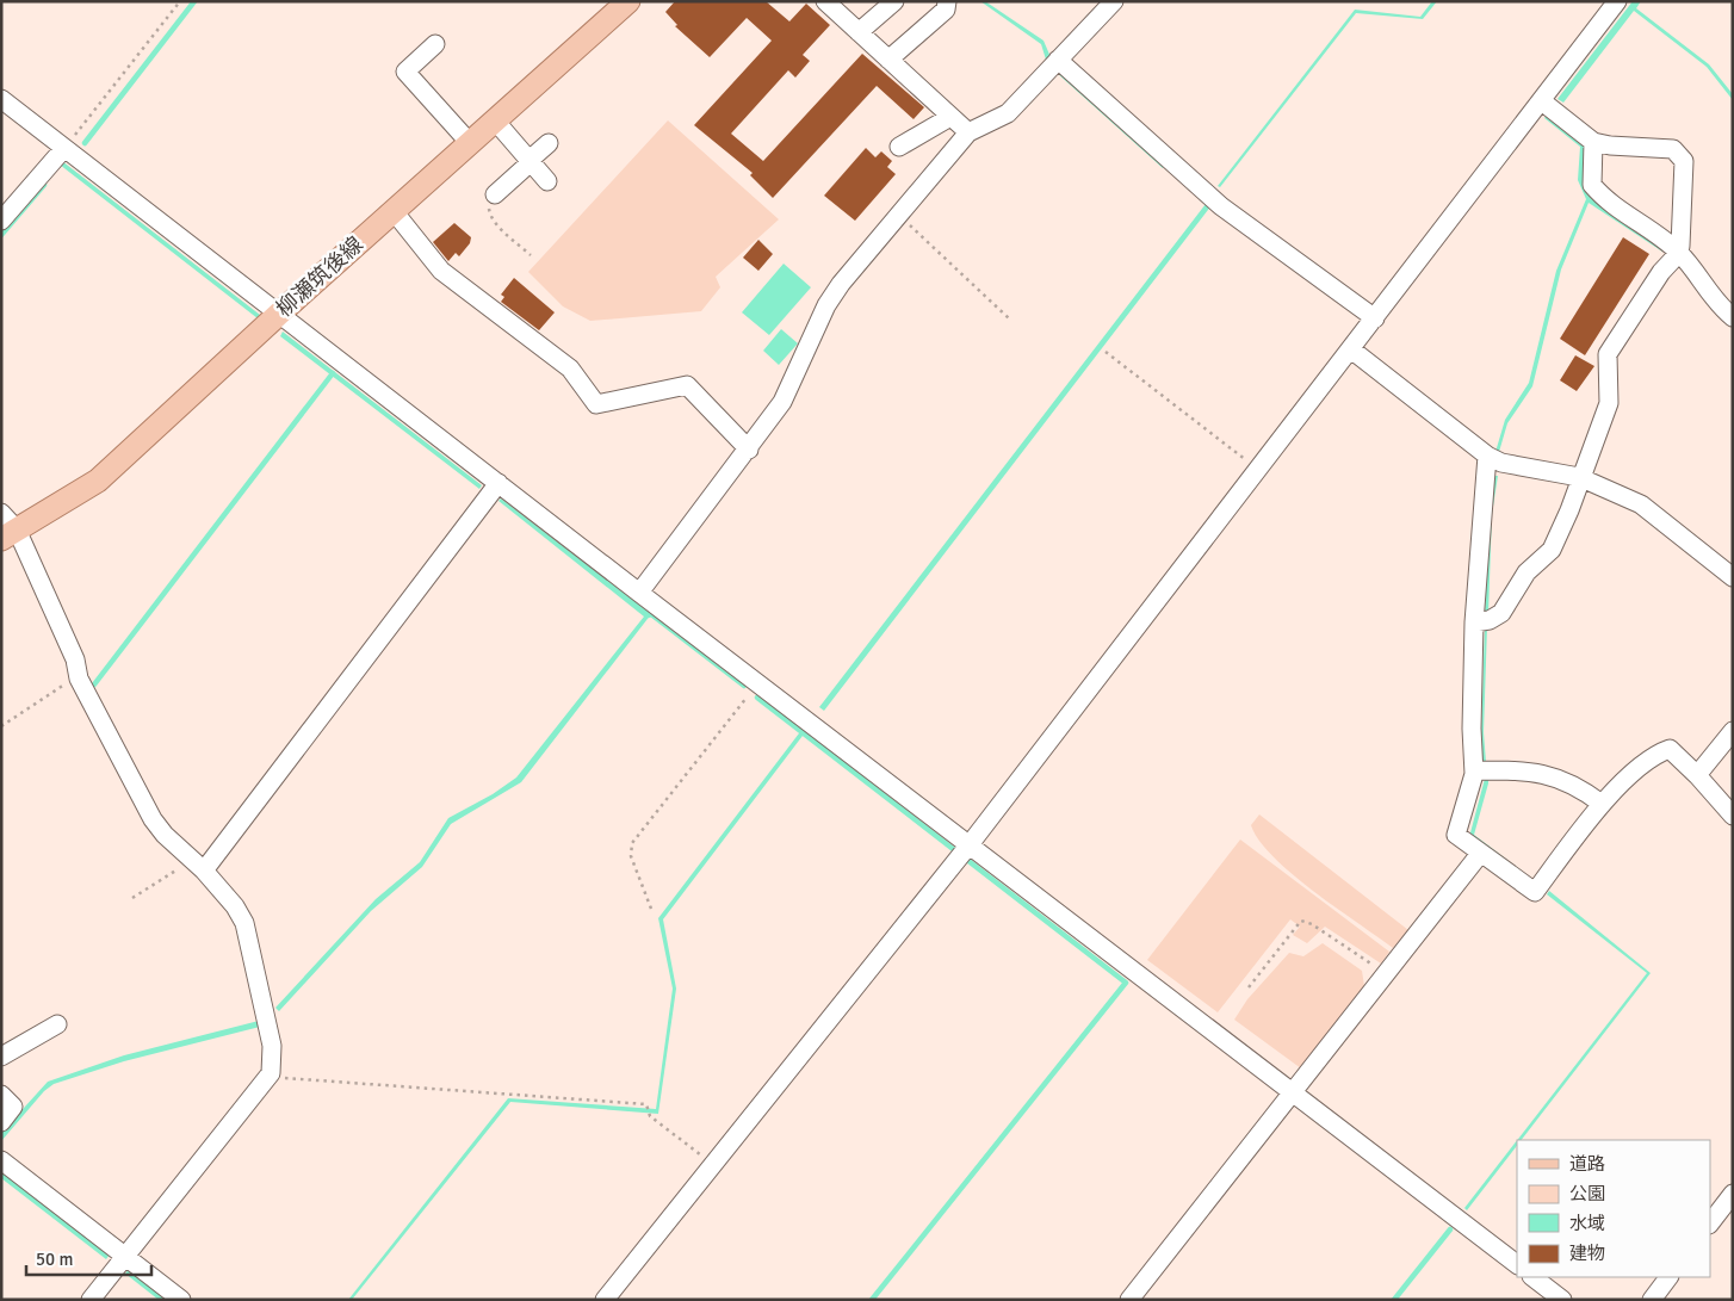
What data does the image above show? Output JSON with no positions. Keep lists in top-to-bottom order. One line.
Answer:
{"streets":{"main road":["柳瀬筑後線"]},"legend":["道路","公園","水域","建物"],"scale_bar":"50 m"}
